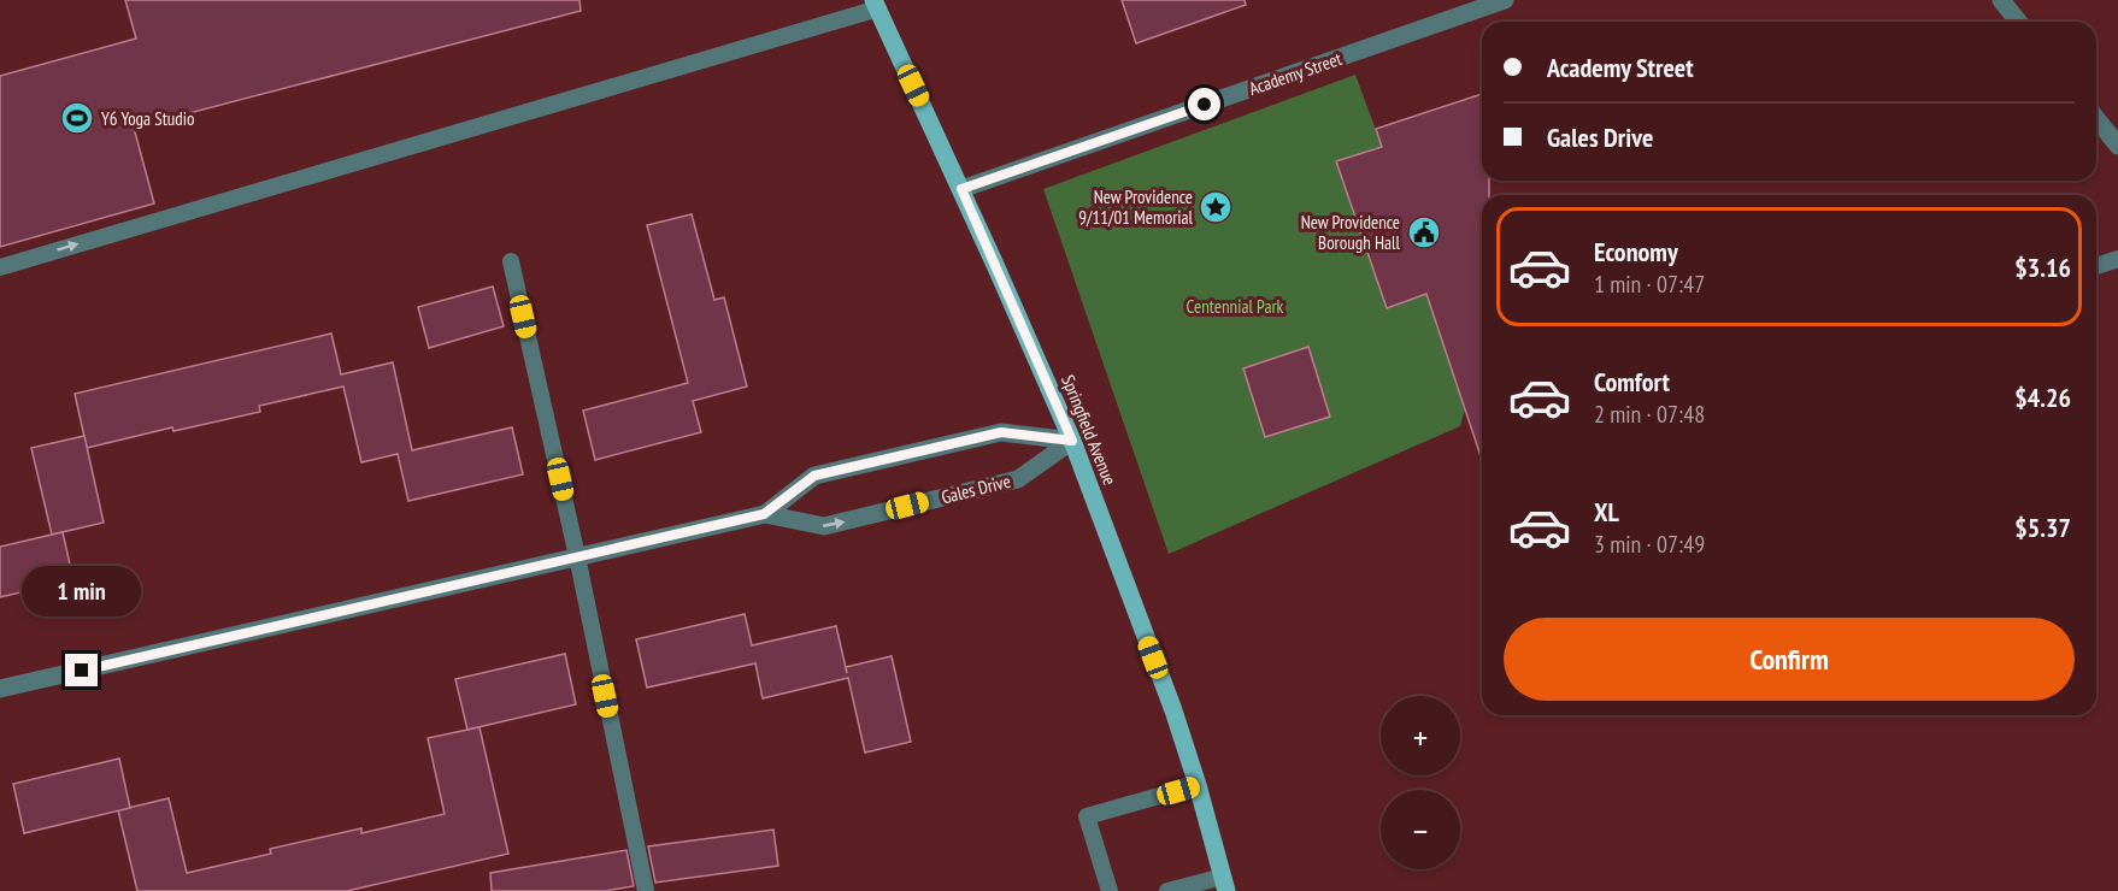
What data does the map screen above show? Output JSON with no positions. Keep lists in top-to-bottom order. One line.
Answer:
{"streets":{"main road":["Springfield Avenue"],"street":["Academy Street","Gales Drive"]},"crossings":[["Academy Street","Springfield Avenue"],["Springfield Avenue","Gales Drive"]],"parks":["Centennial Park"],"places":{"sports":["Y6 Yoga Studio"],"place":["New Providence 9/11/01 Memorial"],"public building":["New Providence Borough Hall"]},"page":{"banner":["Academy Street","Gales Drive"],"list":[{"name":"Economy","note":"1 min · 07:47","value":"$3.16"},{"name":"Comfort","note":"2 min · 07:48","value":"$4.26"},{"name":"XL","note":"3 min · 07:49","value":"$5.37"}],"bubble":"1 min","buttons":"Confirm","map_buttons":["+","−"]}}
